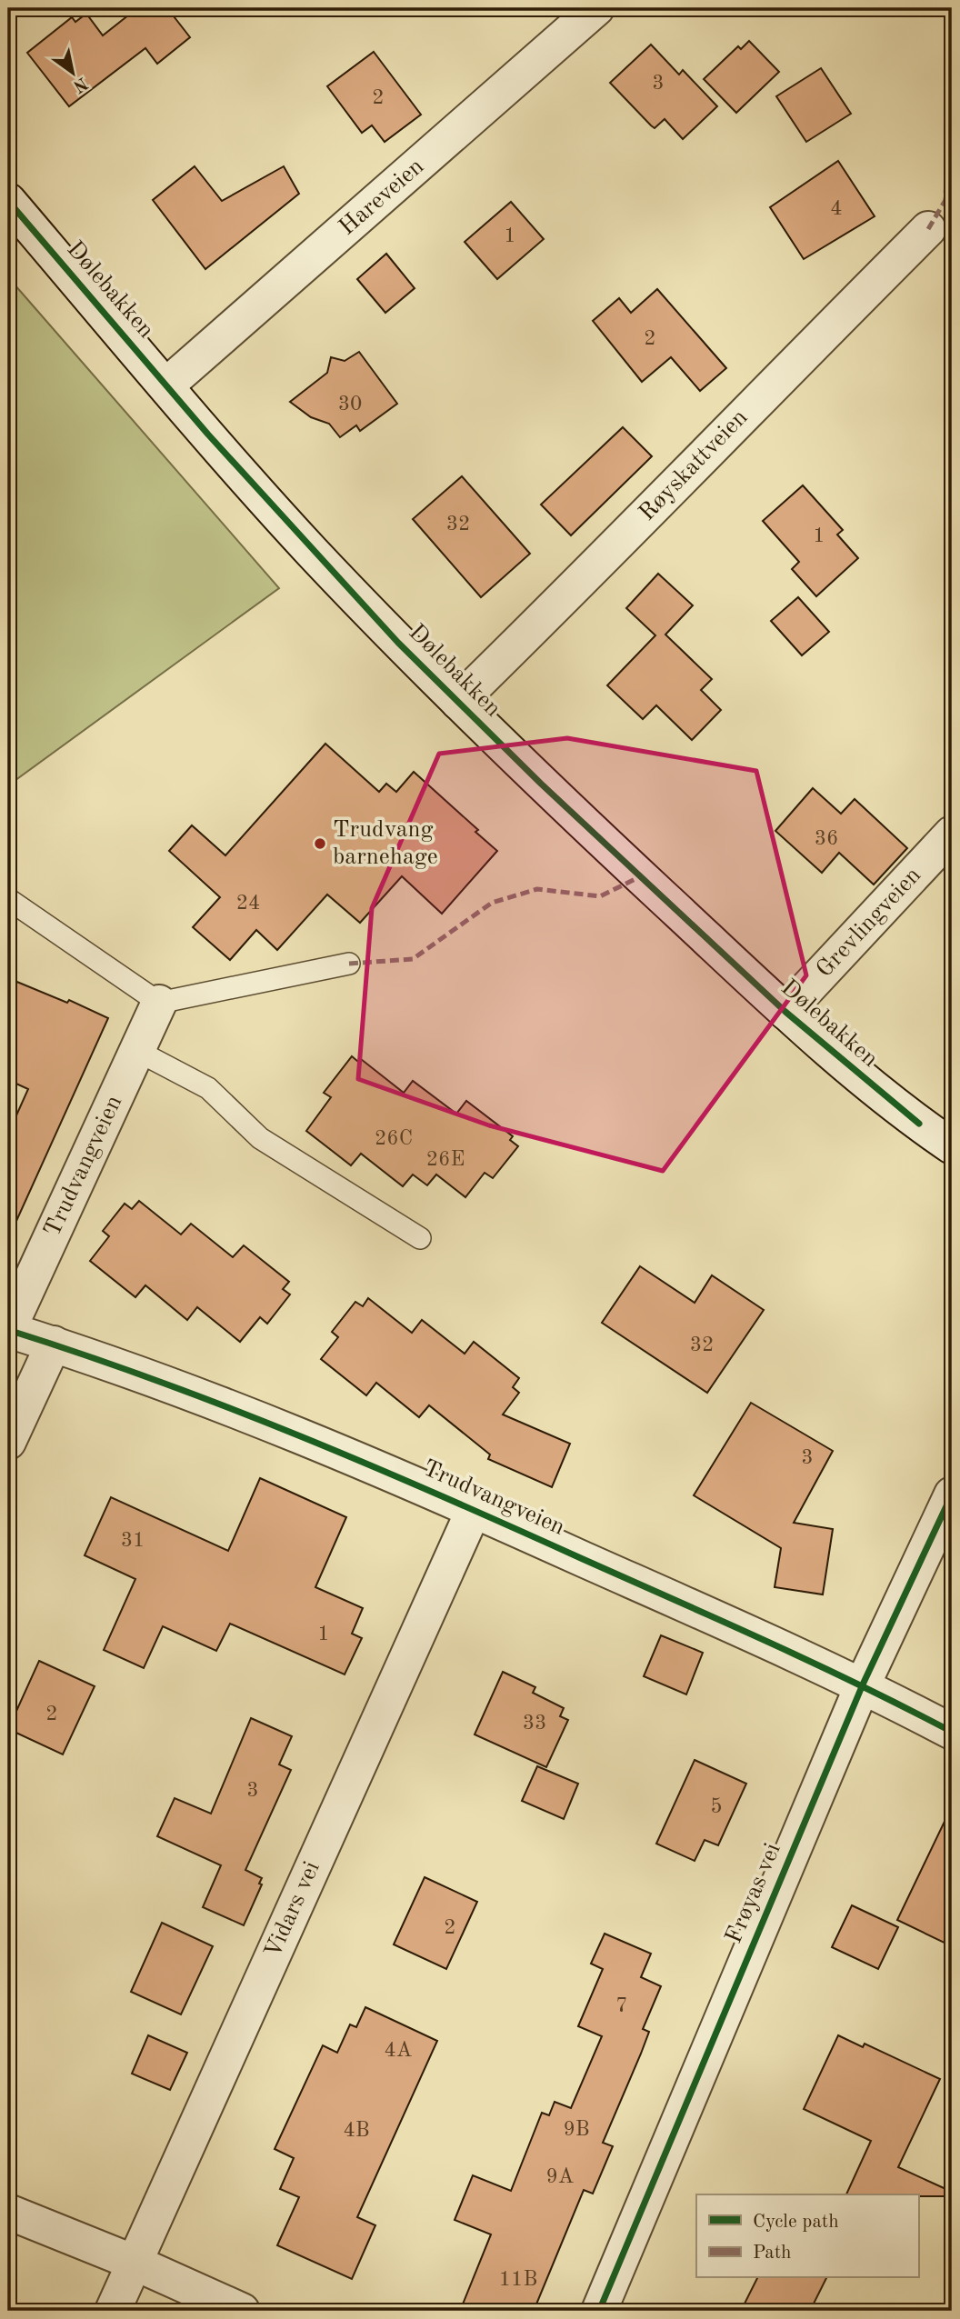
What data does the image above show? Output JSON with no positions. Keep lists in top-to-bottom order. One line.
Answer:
{"streets":{"street":["Hareveien","Dølebakken","Røyskattveien","Grevlingveien","Trudvangveien","Frøyas vei","Vidars vei"]},"crossings":[["Hareveien","Dølebakken"],["Dølebakken","Røyskattveien"],["Dølebakken","Grevlingveien"],["Trudvangveien","Frøyas vei"],["Trudvangveien","Vidars vei"]],"places":["Trudvang barnehage"],"house_numbers":["3","2","4","1","2","30","32","1","36","24","26C","26E","32","3","31","1","2","33","3","5","2","7","4A","9B","4B","9A","11B"],"legend":["Cycle path","Path"],"north":"bottom right"}
